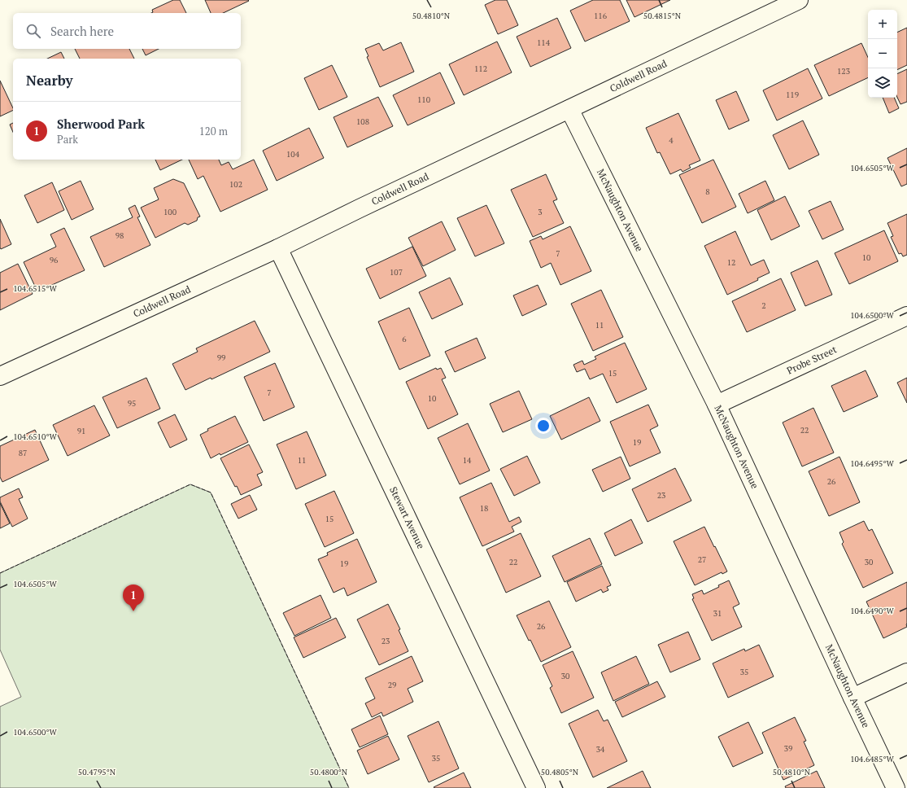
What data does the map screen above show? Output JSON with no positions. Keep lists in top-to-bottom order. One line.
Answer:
{"streets":{"street":["Coldwell Road","McNaughton Avenue","Probe Street","Stewart Avenue"]},"crossings":[["Coldwell Road","McNaughton Avenue"],["Coldwell Road","Stewart Avenue"],["McNaughton Avenue","Probe Street"]],"house_numbers":["116","114","112","123","119","110","108","4","104","102","8","100","3","98","7","10","96","12","107","2","11","6","99","15","7","10","95","22","91","19","87","11","14","26","23","18","15","27","22","30","19","31","26","23","35","30","29","39","34","35"],"page":{"map_buttons":["+","−"],"search":"Search here","heading":"Nearby","list":[{"mark":"1","name":"Sherwood Park","note":"Park","value":"120 m"}],"pins":"1"},"coordinates":["50.4810°N","50.4815°N","104.6505°W","104.6515°W","104.6500°W","104.6510°W","104.6495°W","104.6490°W","104.6485°W","50.4805°N","50.4795°N","50.4800°N"]}
